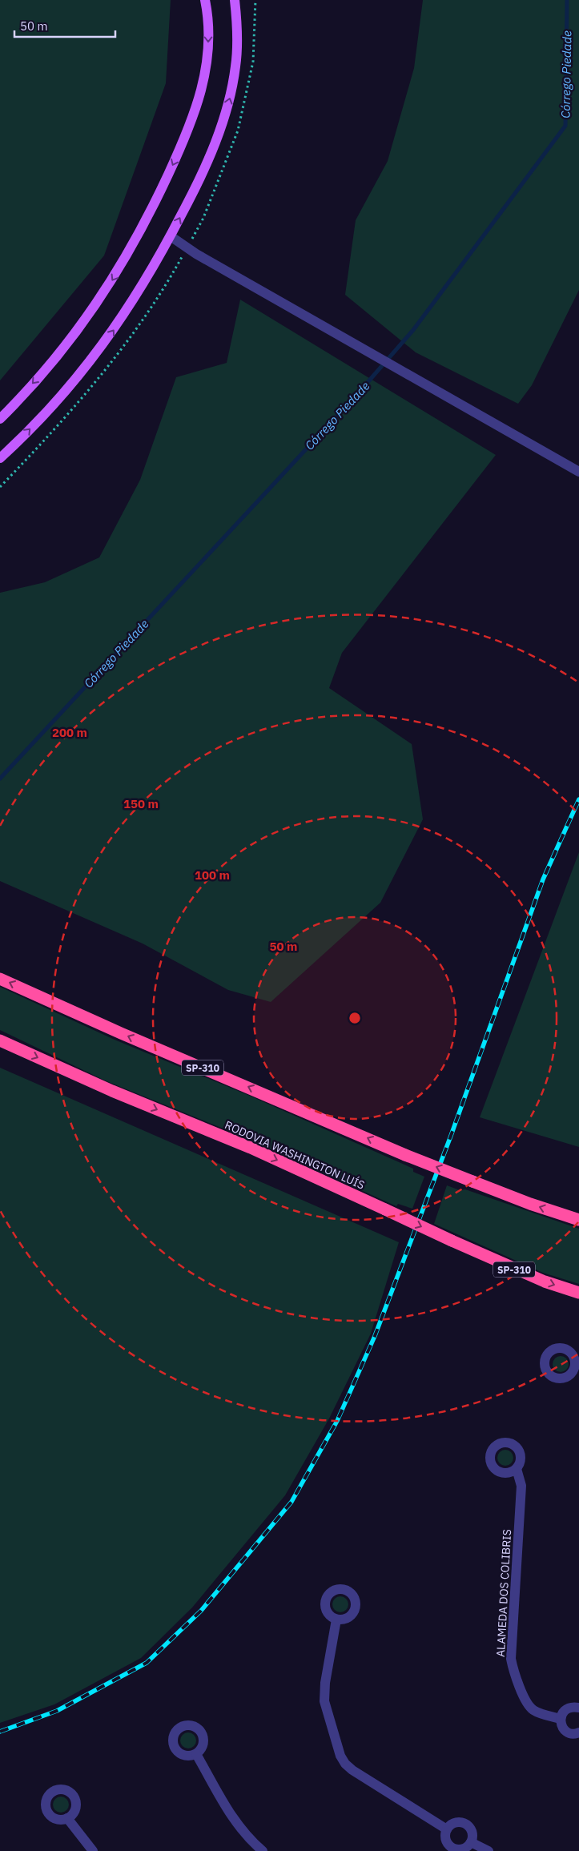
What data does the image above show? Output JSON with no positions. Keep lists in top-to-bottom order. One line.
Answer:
{"streets":{"highway":["SP-310","RODOVIA WASHINGTON LUÍS"],"street":["ALAMEDA DOS COLIBRIS"]},"water":["Córrego Piedade"],"scale_bar":"50 m","rings":["200 m","150 m","100 m","50 m"]}
